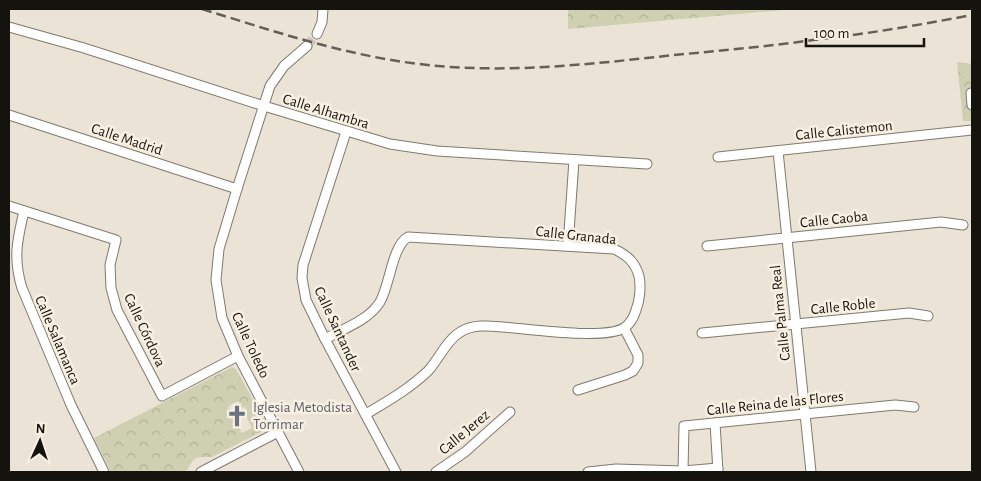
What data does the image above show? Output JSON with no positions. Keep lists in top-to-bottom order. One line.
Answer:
{"streets":{"street":["Calle Alhambra","Calle Calistemon","Calle Madrid","Calle Caoba","Calle Granada","Calle Roble","Calle Palma Real","Calle Santander","Calle Córdova","Calle Salamanca","Calle Toledo","Calle Reina de las Flores","Calle Jerez"]},"crossings":[["Calle Alhambra","Calle Santander"],["Calle Alhambra","Calle Toledo"],["Calle Calistemon","Calle Palma Real"],["Calle Madrid","Calle Toledo"],["Calle Caoba","Calle Palma Real"],["Calle Granada","Calle Santander"],["Calle Roble","Calle Palma Real"],["Calle Palma Real","Calle Reina de las Flores"],["Calle Córdova","Calle Salamanca"],["Calle Córdova","Calle Toledo"]],"places":{"church":["Iglesia Metodista Torrimar"]},"scale_bar":"100 m","north":"top"}
